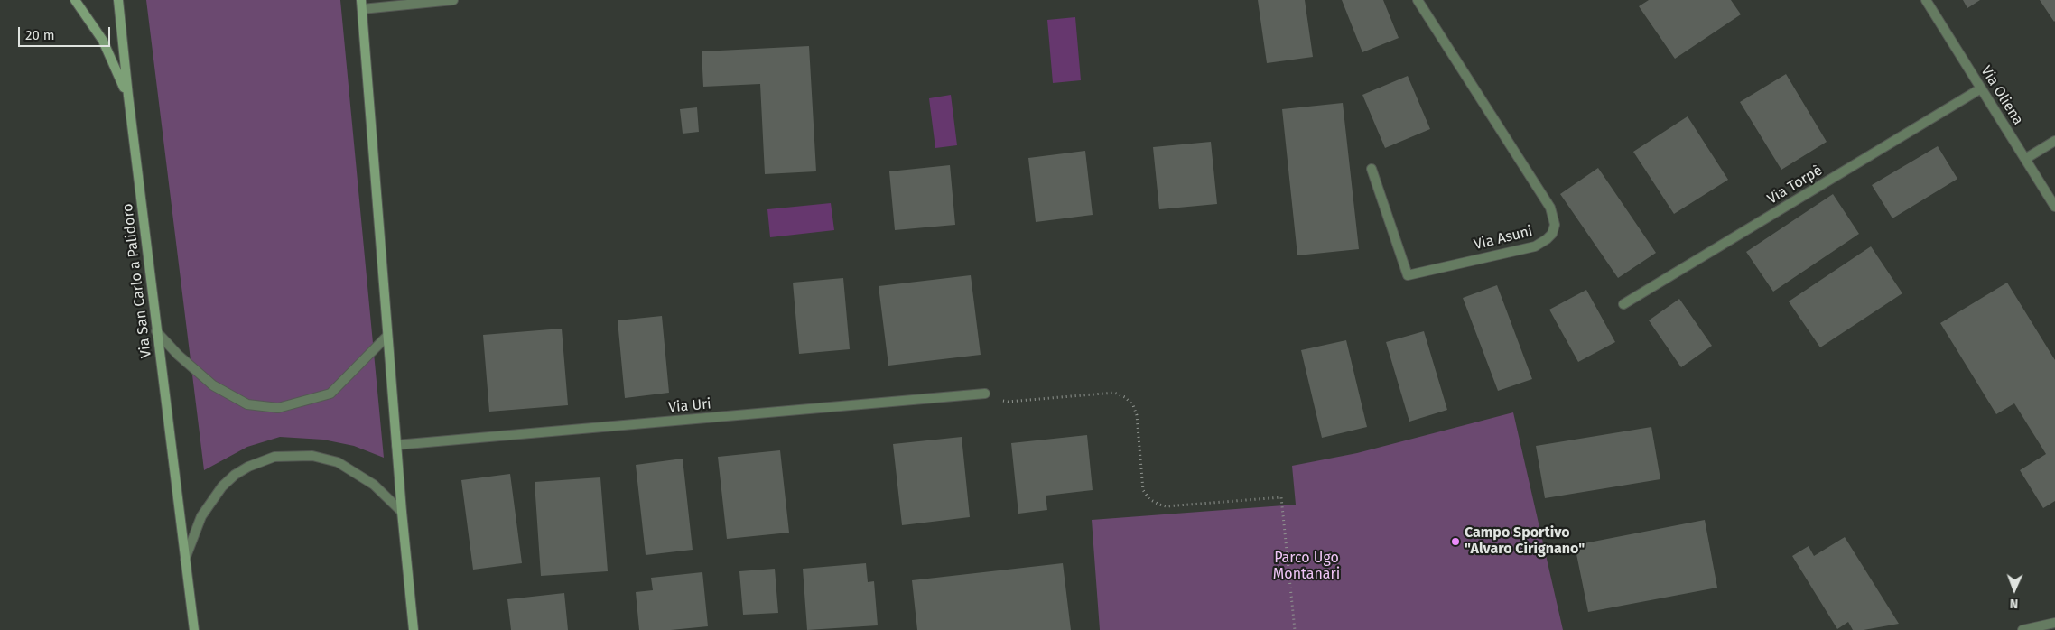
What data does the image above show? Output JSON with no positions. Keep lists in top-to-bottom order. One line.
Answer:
{"streets":{"street":["Via Oliena","Via Torpè","Via Asuni","Via San Carlo a Palidoro","Via Uri"]},"crossings":[["Via Oliena","Via Torpè"]],"parks":["Parco Ugo Montanari"],"places":["Campo Sportivo \"Alvaro Cirignano\""],"scale_bar":"20 m","north":"bottom"}
